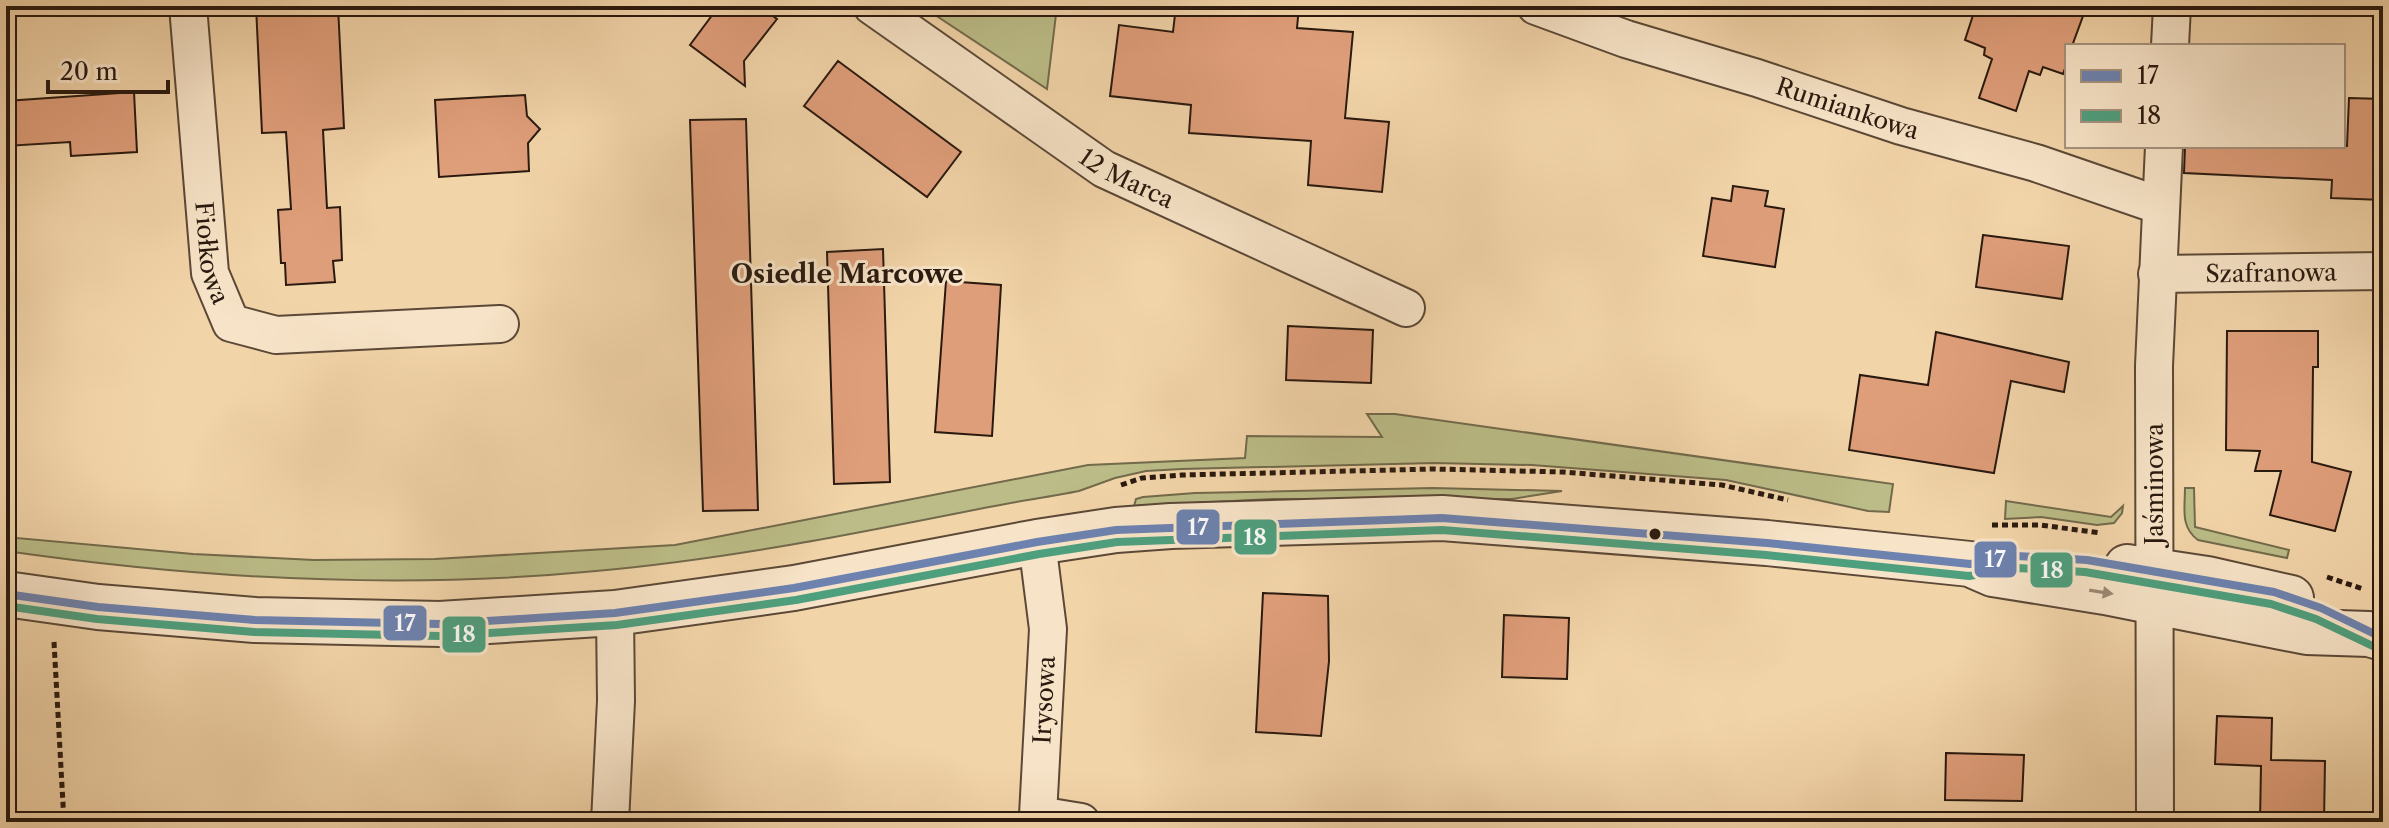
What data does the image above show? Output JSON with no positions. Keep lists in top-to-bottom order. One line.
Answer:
{"streets":{"street":["Rumiankowa","12 Marca","Fiołkowa","Szafranowa","Jaśminowa","Irysowa"]},"crossings":[["Rumiankowa","Jaśminowa"],["Szafranowa","Jaśminowa"]],"districts":["Osiedle Marcowe"],"lines":["transit line 17","transit line 18"],"legend":["17","18"],"scale_bar":"20 m"}
